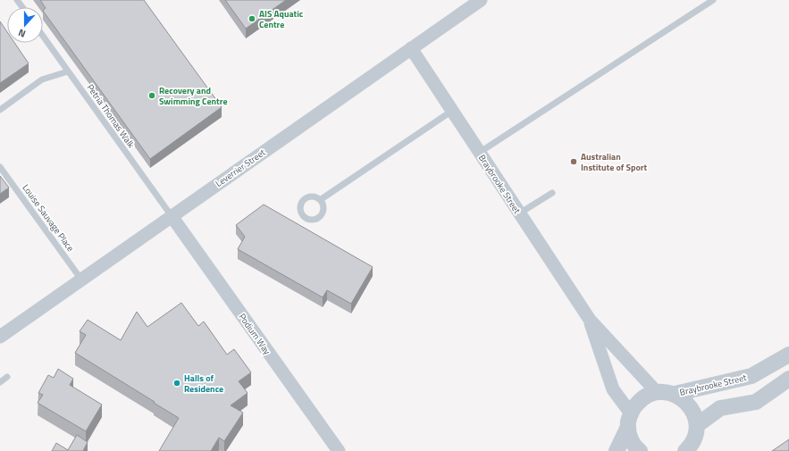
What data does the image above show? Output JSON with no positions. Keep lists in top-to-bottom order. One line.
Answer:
{"streets":{"street":["Leverrier Street","Braybrooke Street","Podium Way"],"lane":["Petria Thomas Walk","Louise Sauvage Place"]},"crossings":[["Petria Thomas Walk","Leverrier Street"],["Petria Thomas Walk","Podium Way"],["Leverrier Street","Braybrooke Street"],["Leverrier Street","Louise Sauvage Place"],["Leverrier Street","Podium Way"]],"places":["AIS Aquatic Centre","Recovery and Swimming Centre","Australian Institute of Sport","Halls of Residence"],"north":"bottom"}
